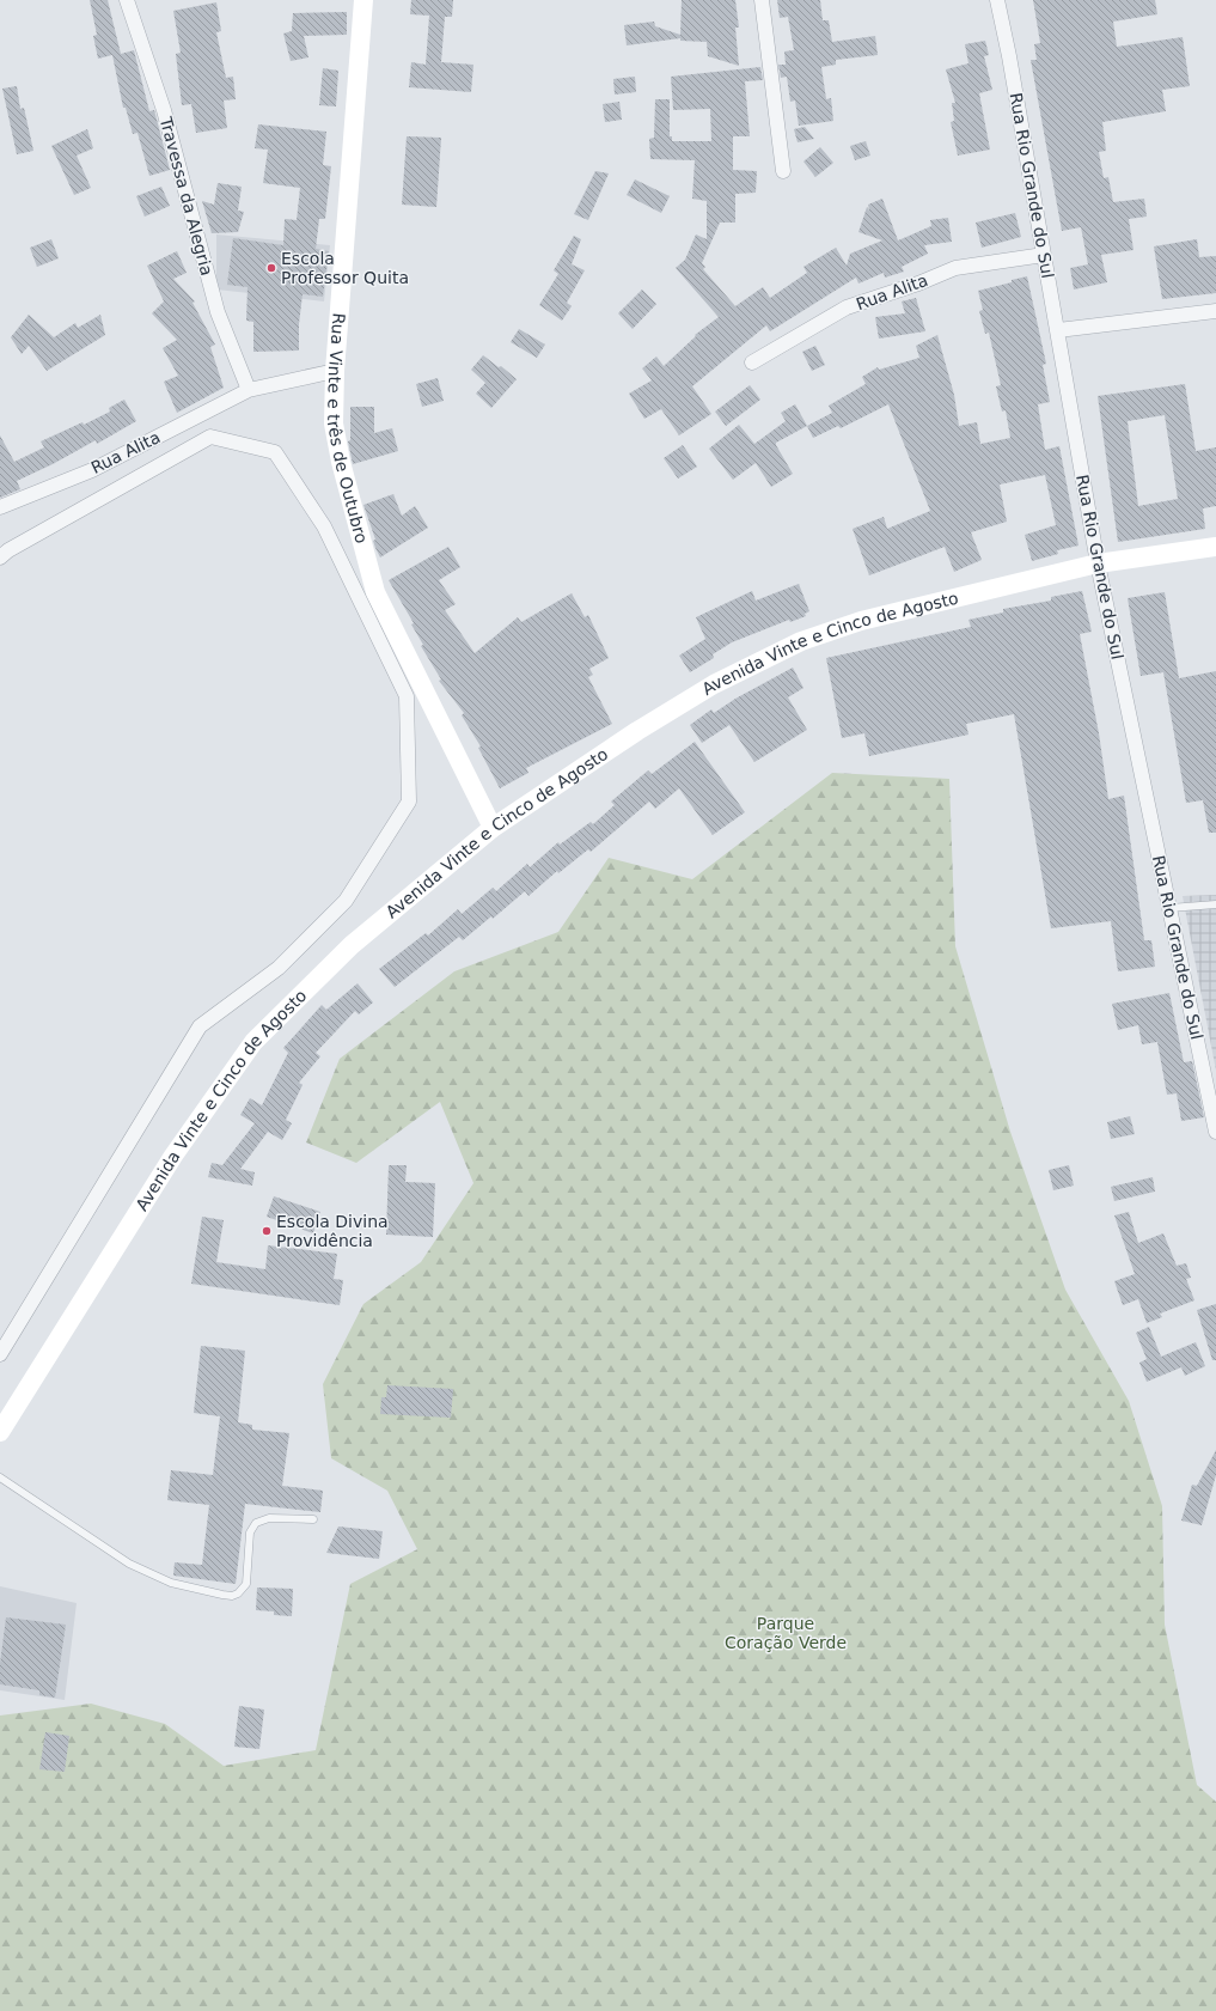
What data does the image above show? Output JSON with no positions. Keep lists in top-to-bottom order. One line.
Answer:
{"streets":{"main road":["Rua Vinte e três de Outubro","Avenida Vinte e Cinco de Agosto"],"street":["Rua Rio Grande do Sul","Travessa da Alegria","Rua Alita"]},"crossings":[["Rua Rio Grande do Sul","Rua Alita"],["Rua Rio Grande do Sul","Avenida Vinte e Cinco de Agosto"],["Travessa da Alegria","Rua Alita"],["Rua Alita","Rua Vinte e três de Outubro"],["Rua Vinte e três de Outubro","Avenida Vinte e Cinco de Agosto"]],"parks":["Parque Coração Verde"],"places":["Escola Professor Quita","Escola Divina Providência"]}
